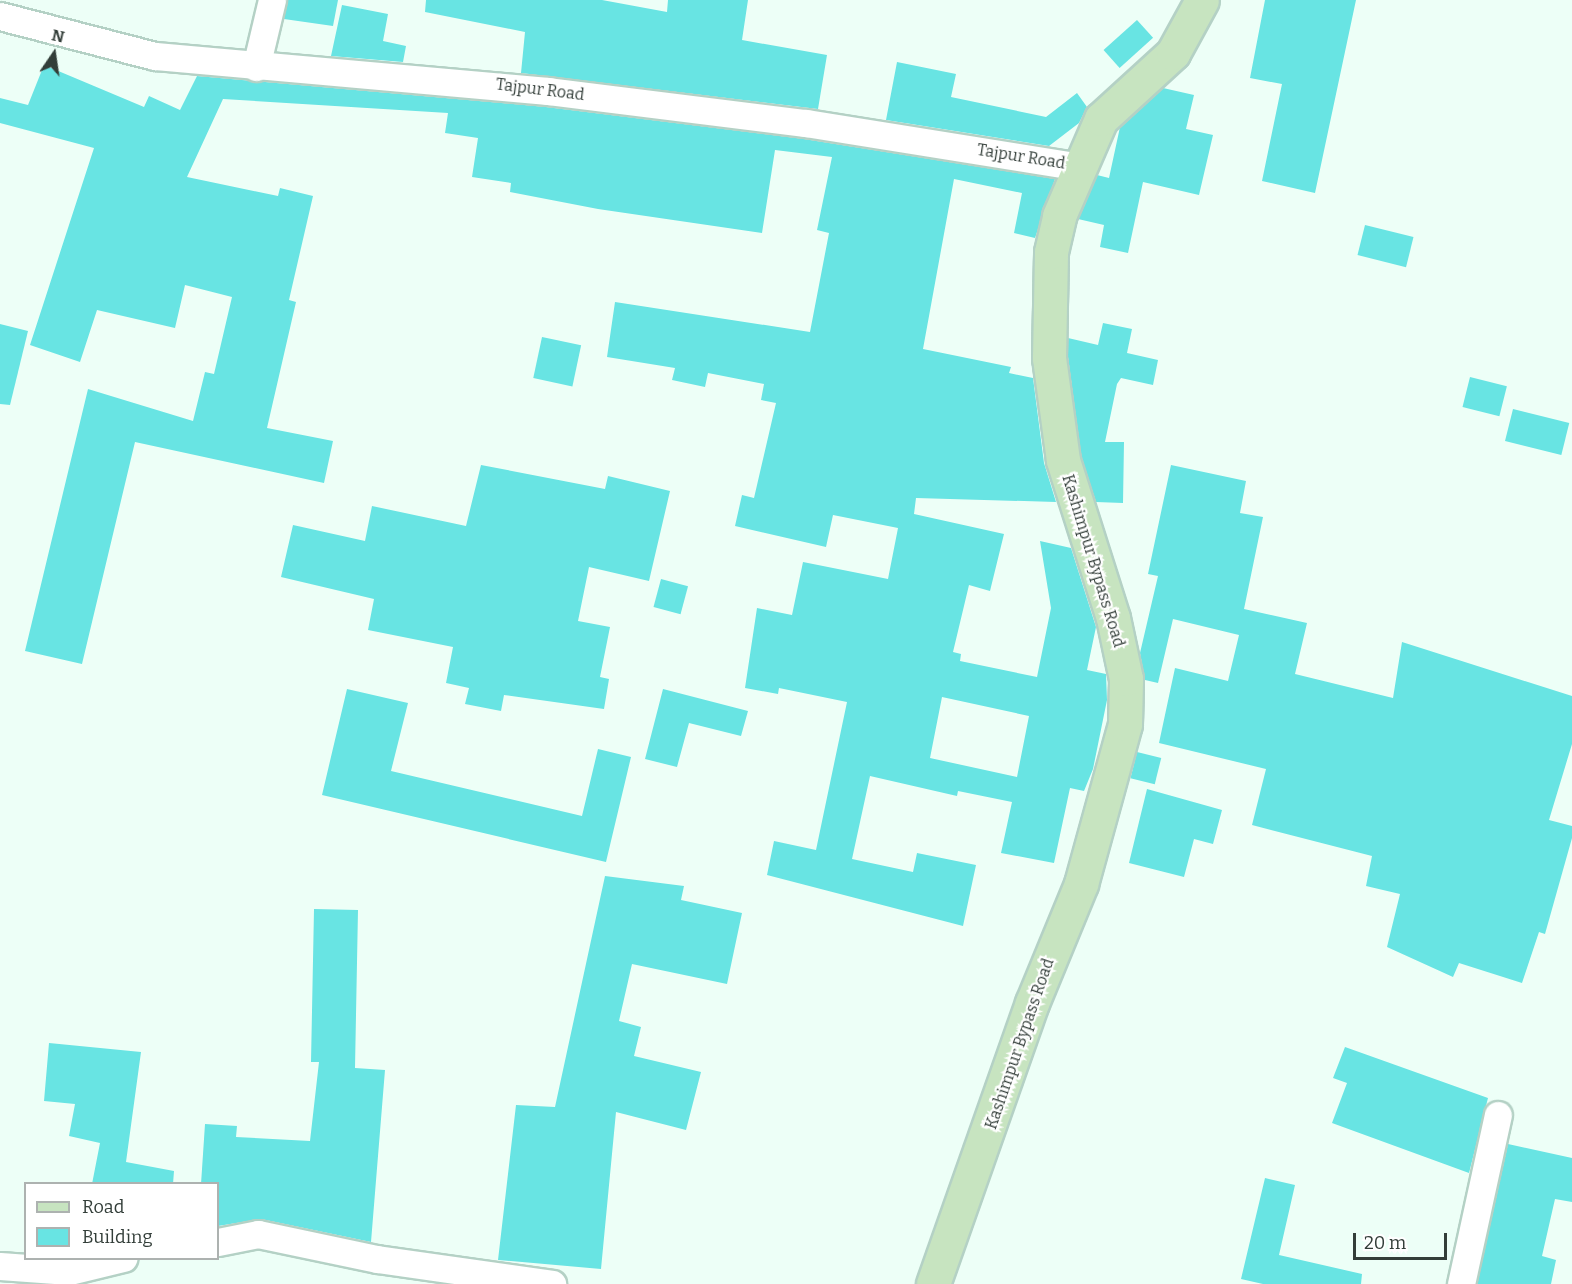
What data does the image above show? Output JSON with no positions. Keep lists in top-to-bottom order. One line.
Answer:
{"streets":{"main road":["Kashimpur Bypass Road"],"street":["Tajpur Road"]},"crossings":[["Tajpur Road","Kashimpur Bypass Road"]],"legend":["Road","Building"],"scale_bar":"20 m","north":"top"}
